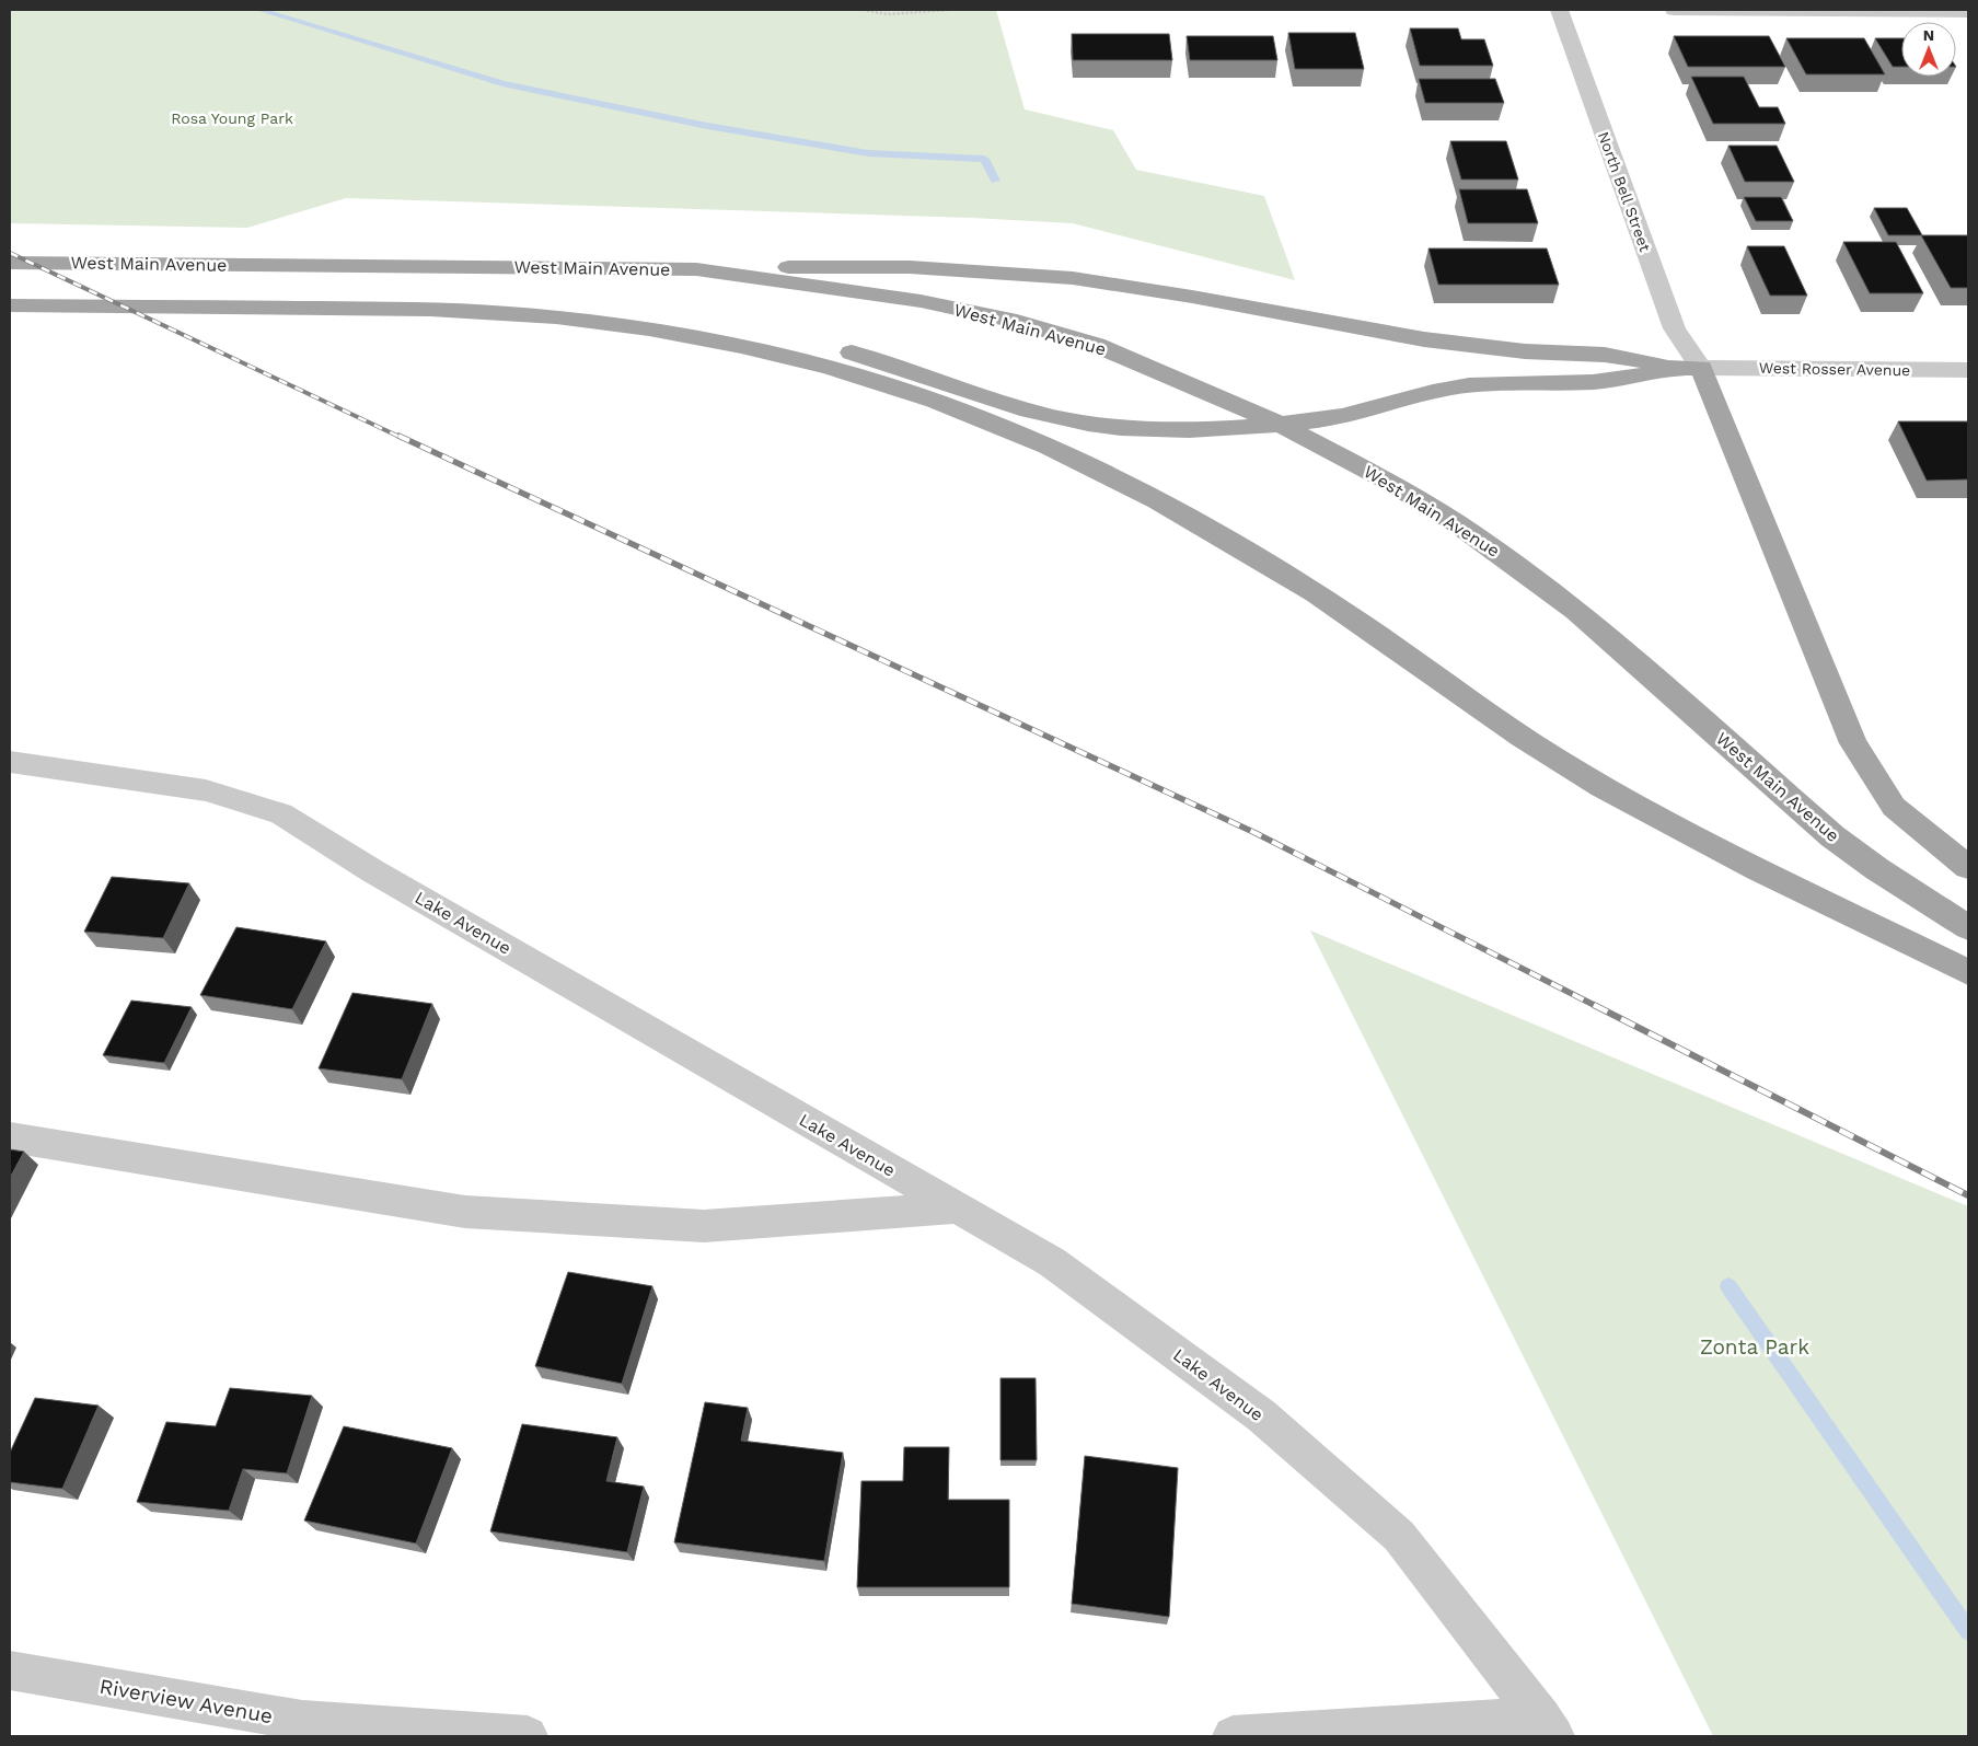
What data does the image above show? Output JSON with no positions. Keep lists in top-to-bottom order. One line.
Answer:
{"streets":{"main road":["West Main Avenue"],"street":["North Bell Street","West Rosser Avenue","Lake Avenue","Riverview Avenue"]},"crossings":[["North Bell Street","West Rosser Avenue"]],"parks":["Rosa Young Park","Zonta Park"],"north":"top"}
